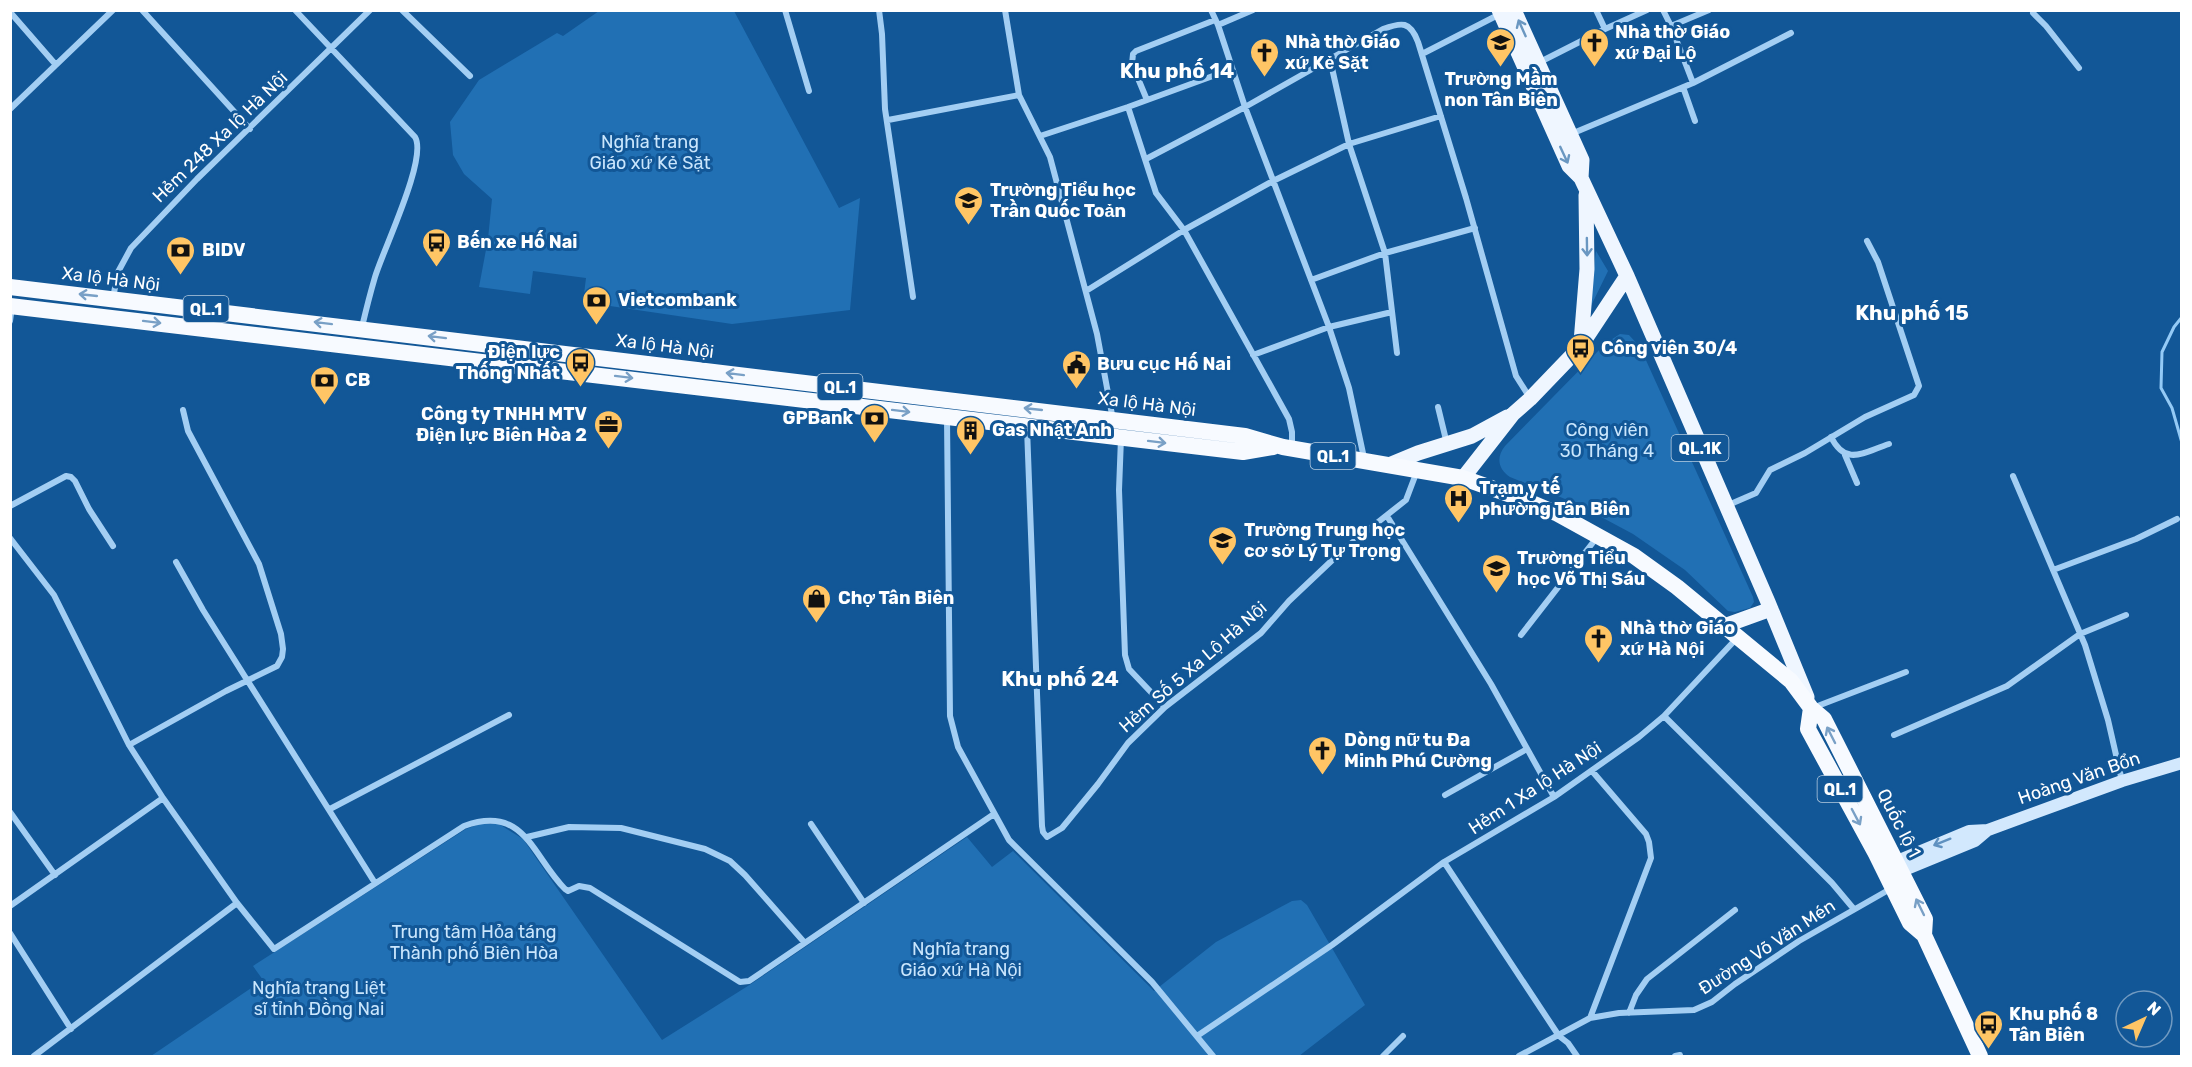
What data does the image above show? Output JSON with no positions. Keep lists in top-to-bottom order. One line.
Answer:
{"streets":{"highway":["Xa lộ Hà Nội","QL.1","Quốc lộ 1"],"main road":["QL.1K","Hoàng Văn Bổn"],"street":["Hẻm 248 Xa lộ Hà Nội","Hẻm Số 5 Xa Lộ Hà Nội","Hẻm 1 Xa lộ Hà Nội","Đường Võ Văn Mén"]},"crossings":[["Hẻm 248 Xa lộ Hà Nội","Xa lộ Hà Nội"],["Xa lộ Hà Nội","QL.1K"],["Xa lộ Hà Nội","Hẻm Số 5 Xa Lộ Hà Nội"],["Xa lộ Hà Nội","Hẻm 1 Xa lộ Hà Nội"],["Xa lộ Hà Nội","Quốc lộ 1"],["QL.1K","Quốc lộ 1"],["Hoàng Văn Bổn","Quốc lộ 1"],["Hoàng Văn Bổn","Đường Võ Văn Mén"],["Quốc lộ 1","Đường Võ Văn Mén"]],"districts":["Khu phố 14","Khu phố 15","Khu phố 24"],"parks":["Nghĩa trang Giáo xứ Kẻ Sặt","Công viên 30 Tháng 4","Trung tâm Hỏa táng Thành phố Biên Hòa","Nghĩa trang Giáo xứ Hà Nội","Nghĩa trang Liệt sĩ tỉnh Đồng Nai"],"places":{"school or university":["Trường Mầm non Tân Biên","Trường Tiểu học Trần Quốc Toản","Trường Trung học cơ sở Lý Tự Trọng","Trường Tiểu học Võ Thị Sáu"],"church":["Nhà thờ Giáo xứ Đại Lộ","Nhà thờ Giáo xứ Kẻ Sặt","Nhà thờ Giáo xứ Hà Nội","Dòng nữ tu Đa Minh Phú Cường"],"bus stop":["Bến xe Hố Nai","Công viên 30/4","Điện lực Thống Nhất","Khu phố 8 Tân Biên"],"bank":["BIDV","Vietcombank","CB","GPBank"],"public building":["Bưu cục Hố Nai"],"office":["Công ty TNHH MTV Điện lực Biên Hòa 2"],"building":["Gas Nhật Anh"],"hospital":["Trạm y tế phường Tân Biên"],"shop":["Chợ Tân Biên"]},"north":"top right"}
